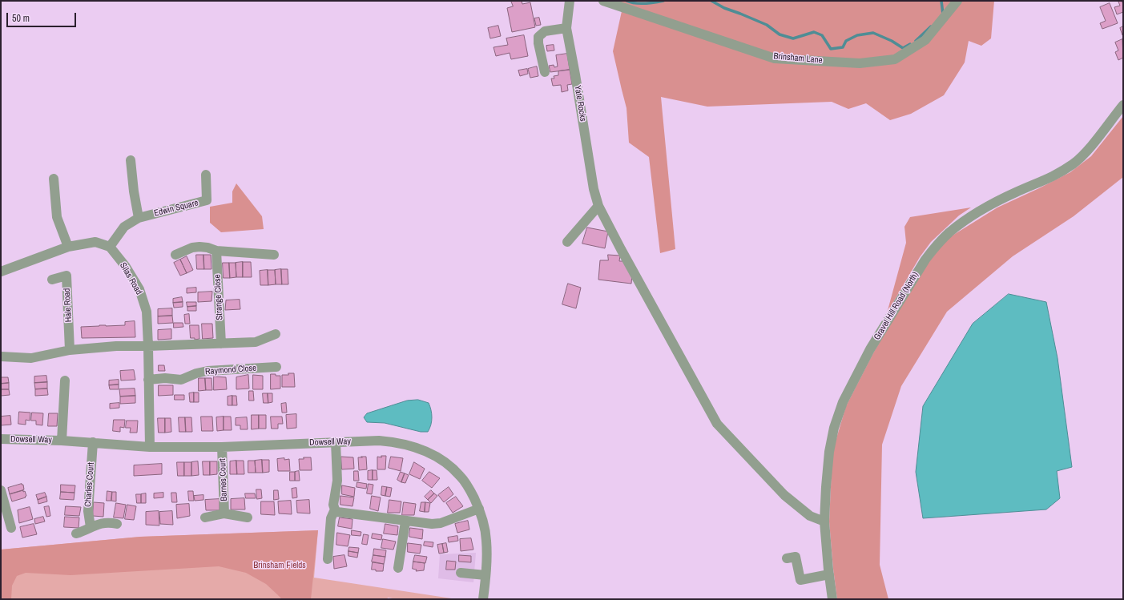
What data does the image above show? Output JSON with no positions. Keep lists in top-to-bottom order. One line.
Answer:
{"streets":{"street":["Brinsham Lane","Yate Rocks","Edwin Square","Silas Road","Strange Close","Hale Road","Gravel Hill Road (North)","Raymond Close","Dowsell Way","Barnes Court","Charles Court"]},"crossings":[["Yate Rocks","Gravel Hill Road (North)"],["Edwin Square","Silas Road"],["Silas Road","Raymond Close"],["Silas Road","Dowsell Way"],["Dowsell Way","Barnes Court"],["Dowsell Way","Charles Court"]],"parks":["Brinsham Fields"],"scale_bar":"50 m"}
